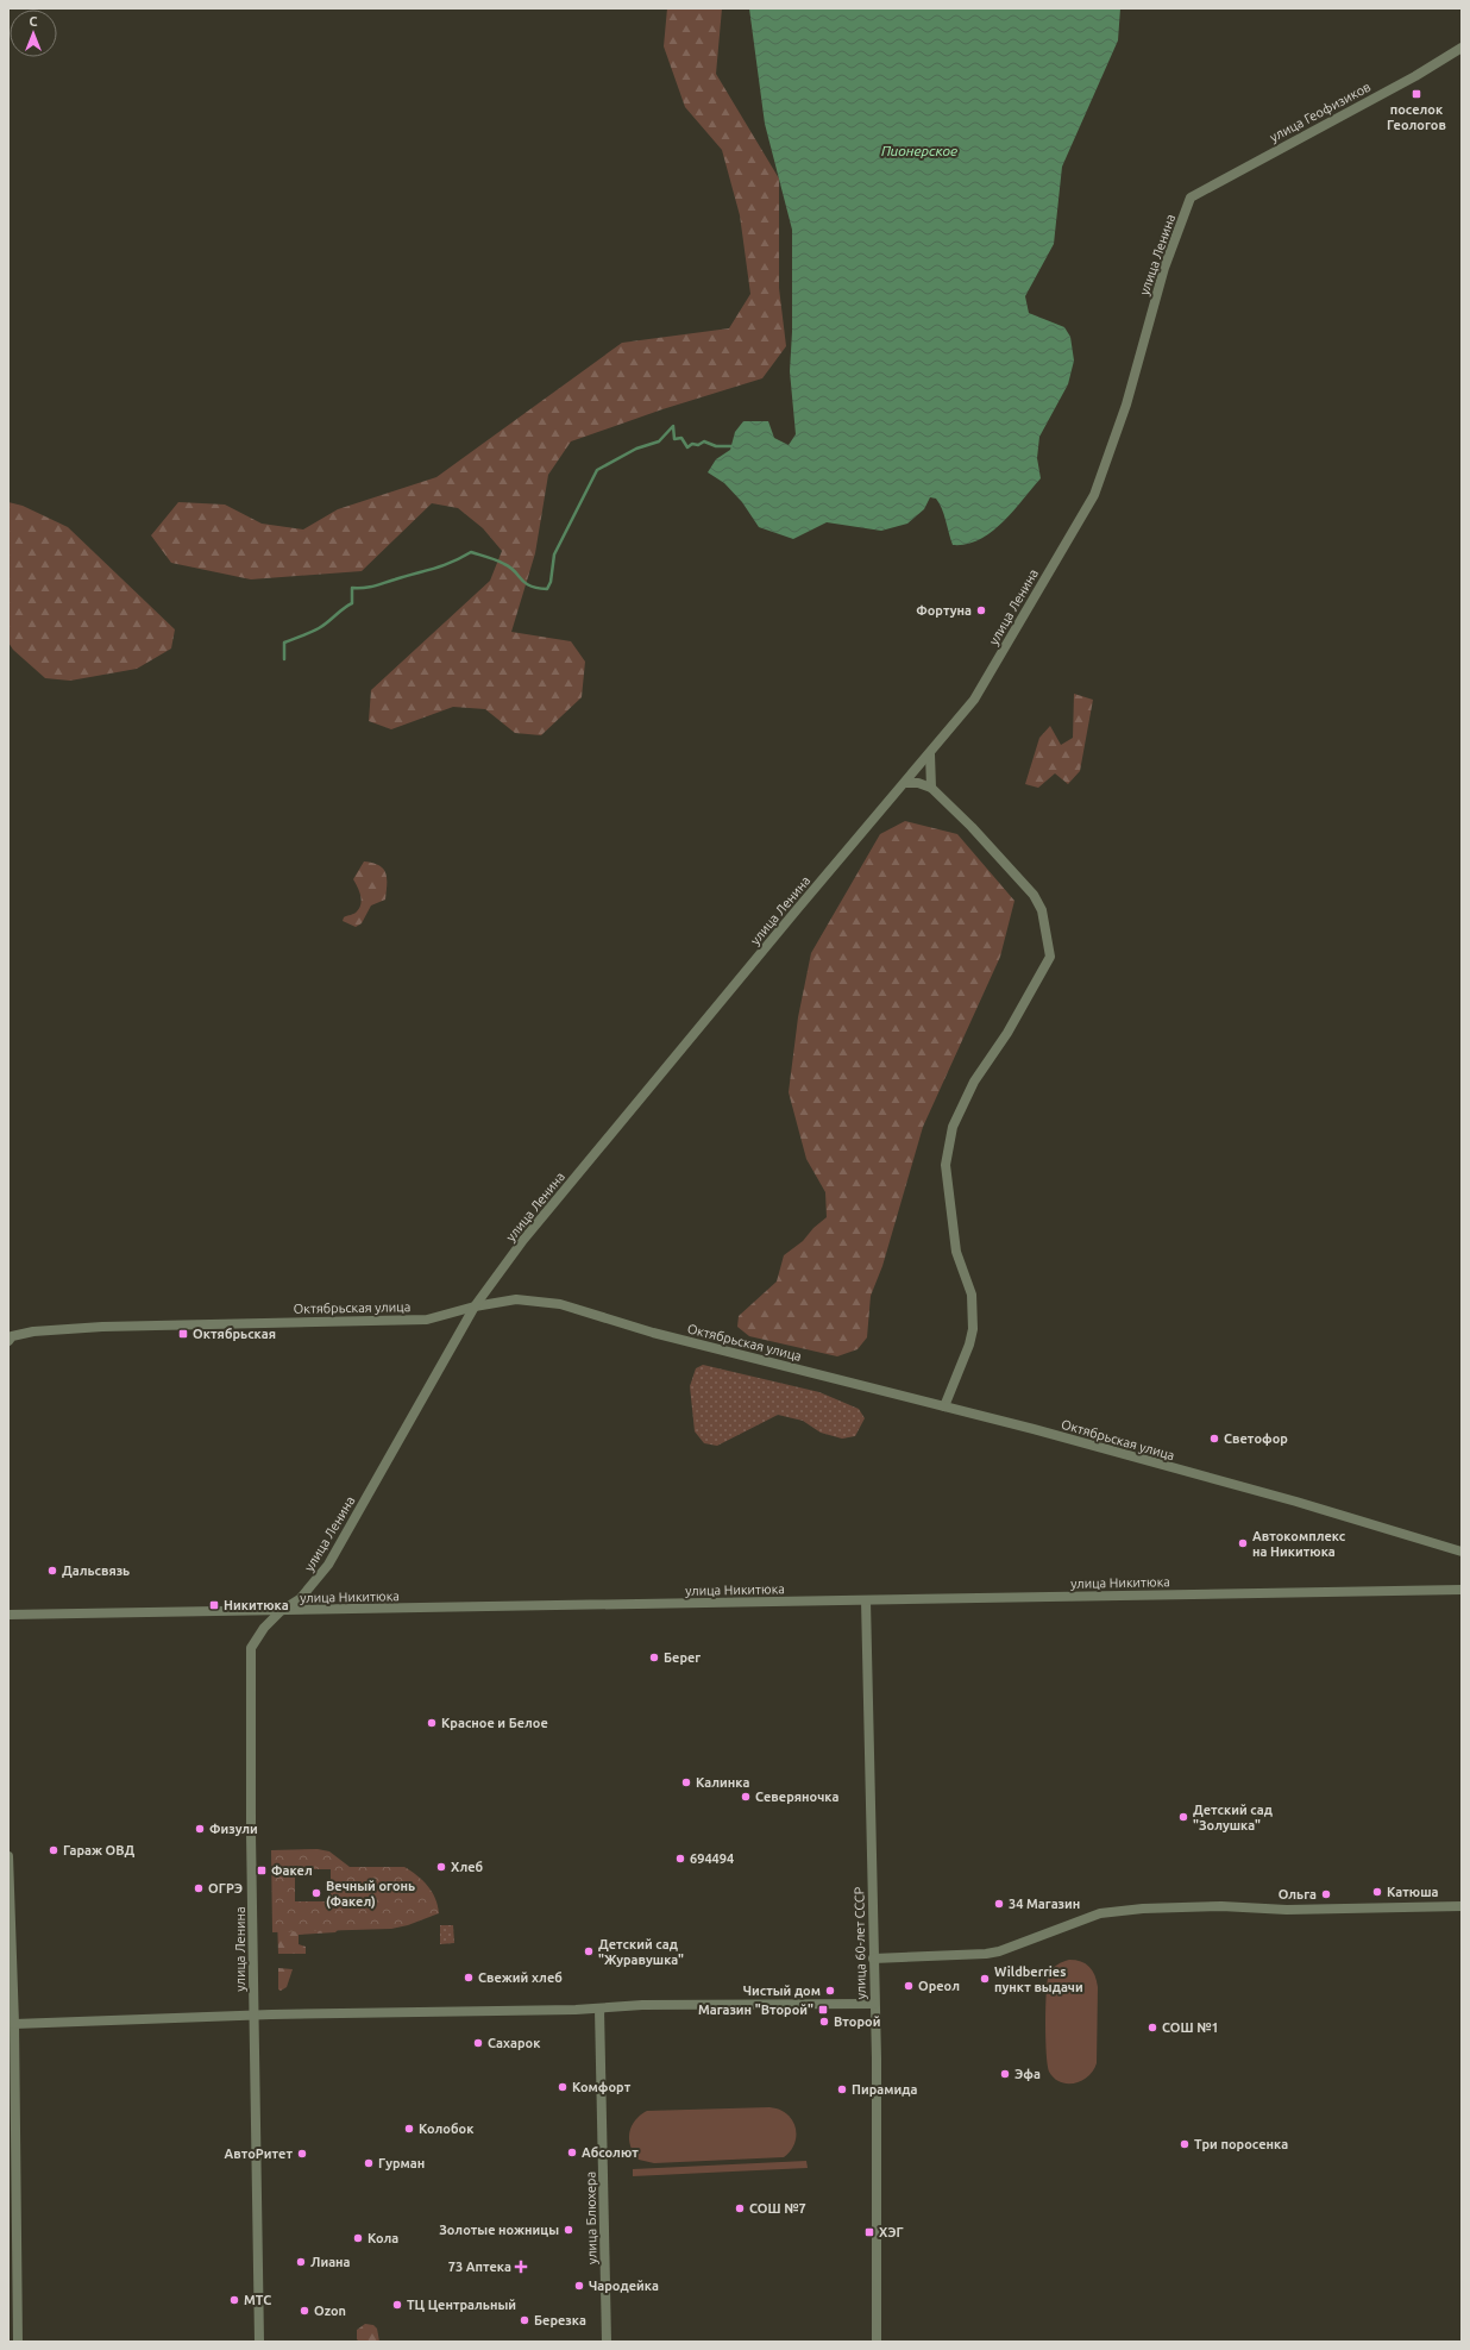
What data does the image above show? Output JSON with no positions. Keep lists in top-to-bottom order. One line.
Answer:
{"streets":{"street":["улица Геофизиков","улица Ленина","Октябрьская улица","улица Никитюка","улица 60-лет СССР","улица Блюхера"]},"crossings":[["улица Геофизиков","улица Ленина"],["улица Ленина","Октябрьская улица"],["улица Ленина","улица Никитюка"],["улица Никитюка","улица 60-лет СССР"]],"water":["Пионерское"],"places":{"transit":["поселок Геологов","Октябрьская","Никитюка","Факел","Магазин \"Второй\"","ХЭГ"],"other":["Фортуна","Светофор","Автокомплекс на Никитюка","Дальсвязь","Берег","Красное и Белое","Калинка","Северяночка","Детский сад \"Золушка\"","Физули","Гараж ОВД","694494","Хлеб","ОГРЭ","Катюша","Вечный огонь (Факел)","Ольга","34 Магазин","Детский сад \"Журавушка\"","Свежий хлеб","Wildberries пункт выдачи","Ореол","Чистый дом","Второй","СОШ №1","Сахарок","Эфа","Комфорт","Пирамида","Колобок","Три поросенка","Абсолют","АвтоРитет","Гурман","СОШ №7","Золотые ножницы","Кола","Лиана","Чародейка","МТС","ТЦ Центральный","Ozon","Березка"],"health":["73 Аптека"]},"north":"top"}
